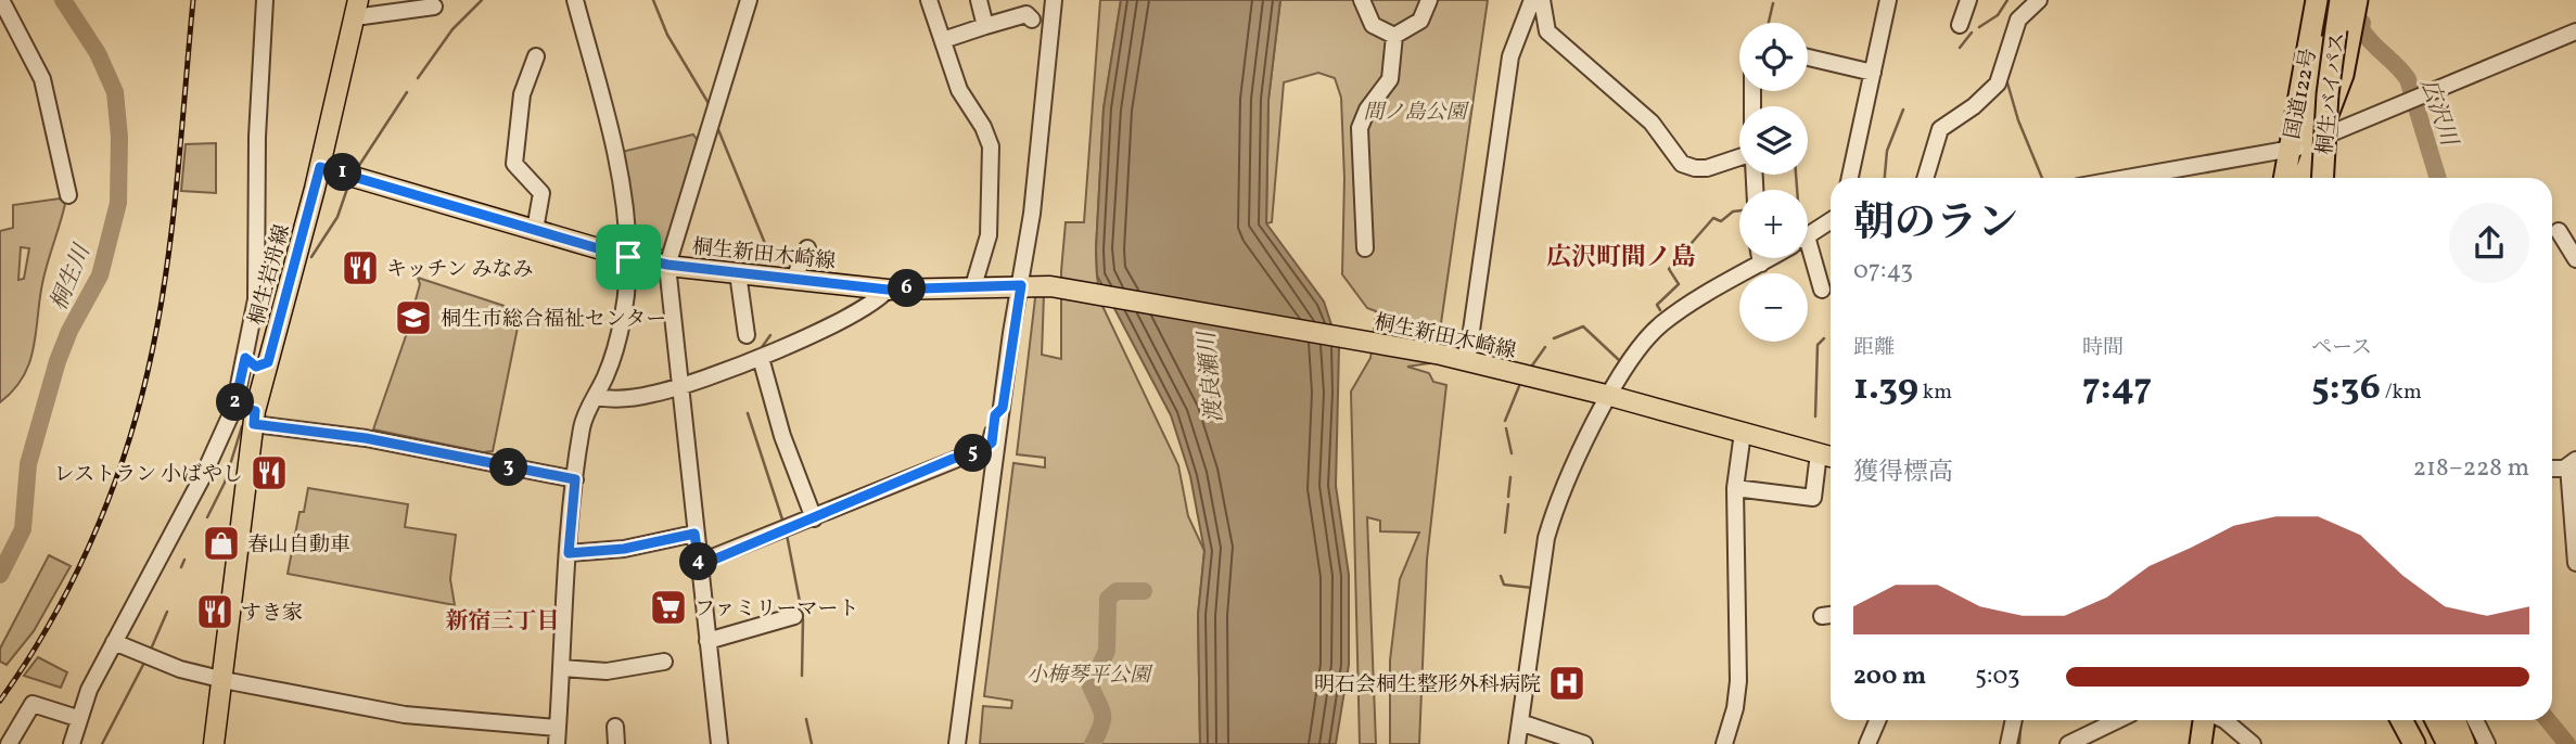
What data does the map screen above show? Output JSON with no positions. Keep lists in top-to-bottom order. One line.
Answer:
{"streets":{"highway":["国道122号","桐生バイパス"],"main road":["桐生新田木崎線","桐生岩舟線"]},"crossings":[["桐生新田木崎線","桐生岩舟線"]],"districts":["広沢町間ノ島","新宿三丁目"],"water":["広沢川","桐生川","渡良瀬川"],"parks":["間ノ島公園","小梅琴平公園"],"places":{"restaurant":["キッチン みなみ","レストラン 小ばやし","すき家"],"school or university":["桐生市総合福祉センター"],"shop":["春山自動車"],"supermarket":["ファミリーマート"],"hospital":["明石会桐生整形外科病院"]},"page":{"map_buttons":["+","−"],"pins":["1","6","2","5","3","4"],"heading":["朝のラン","07:43"],"stats":[["距離","1.39 km"],["時間","7:47"],["ペース","5:36 /km"]],"chart":["獲得標高","218–228 m"],"list":[{"name":"200 m","note":"5:03"}]}}
